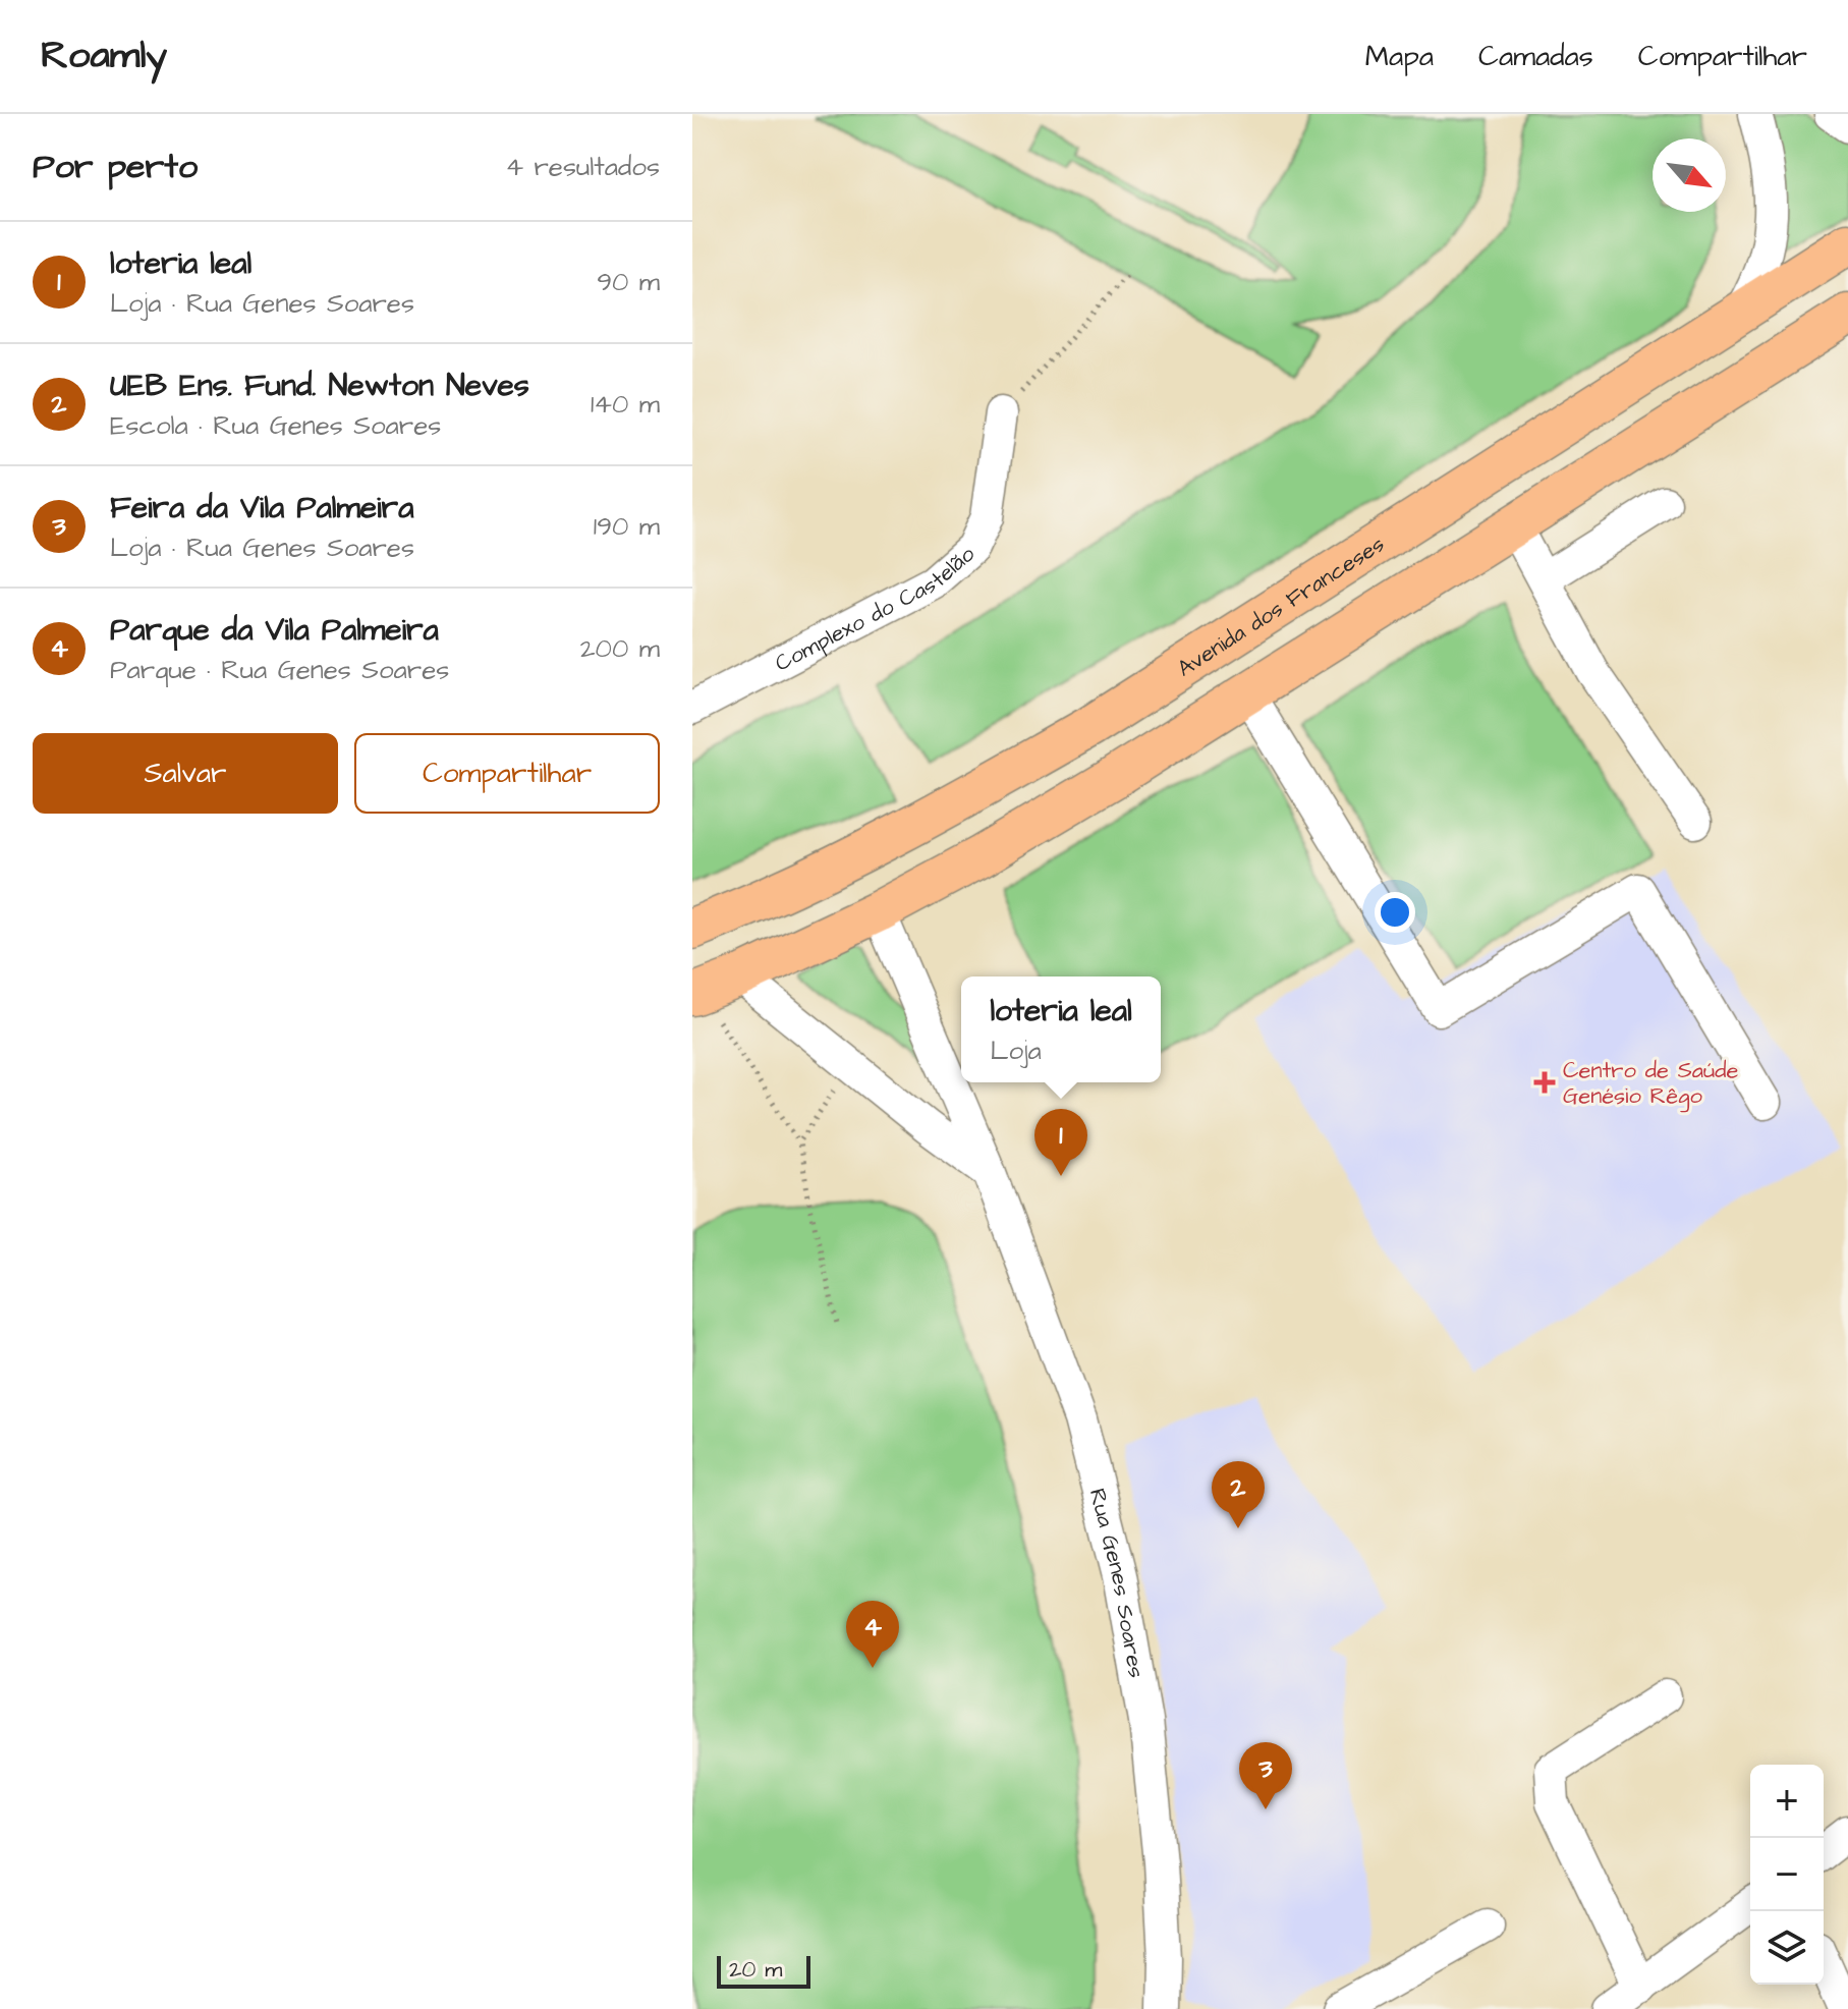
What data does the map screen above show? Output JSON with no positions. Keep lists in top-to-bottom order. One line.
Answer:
{"streets":{"main road":["Avenida dos Franceses"],"street":["Complexo do Castelão","Rua Genes Soares"]},"places":{"health":["Centro de Saúde Genésio Rêgo"]},"scale_bar":"20 m","north":"bottom right","page":{"header":"Roamly","nav":["Mapa","Camadas","Compartilhar"],"heading":["Por perto","4 resultados"],"list":[{"mark":"1","name":"loteria leal","note":"Loja · Rua Genes Soares","value":"90 m"},{"mark":"2","name":"UEB Ens. Fund. Newton Neves","note":"Escola · Rua Genes Soares","value":"140 m"},{"mark":"3","name":"Feira da Vila Palmeira","note":"Loja · Rua Genes Soares","value":"190 m"},{"mark":"4","name":"Parque da Vila Palmeira","note":"Parque · Rua Genes Soares","value":"200 m"}],"buttons":["Salvar","Compartilhar"],"popup":["loteria leal","Loja"],"pins":["1","2","4","3"],"map_buttons":["+","−"],"scale":"20 m"}}
